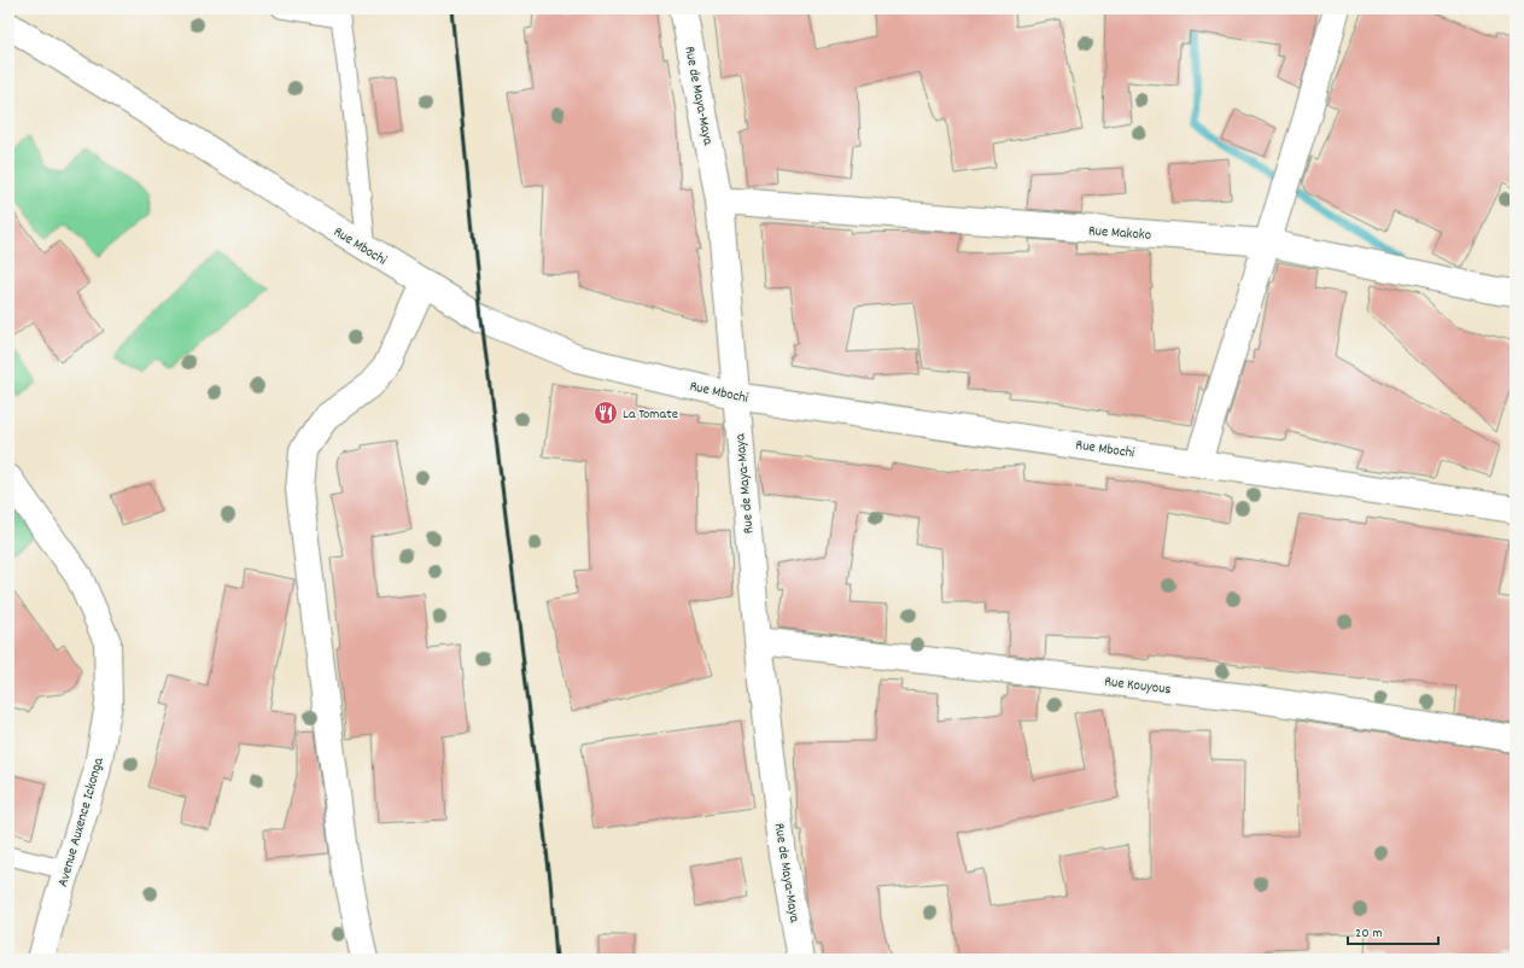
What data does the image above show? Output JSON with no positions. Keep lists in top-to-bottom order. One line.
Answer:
{"streets":{"street":["Rue de Maya-Maya","Rue Makoko","Rue Mbochi","Rue Kouyous","Avenue Auxence Ickonga"]},"crossings":[["Rue de Maya-Maya","Rue Makoko"],["Rue de Maya-Maya","Rue Mbochi"],["Rue de Maya-Maya","Rue Kouyous"]],"places":{"restaurant":["La Tomate"]},"scale_bar":"20 m"}
